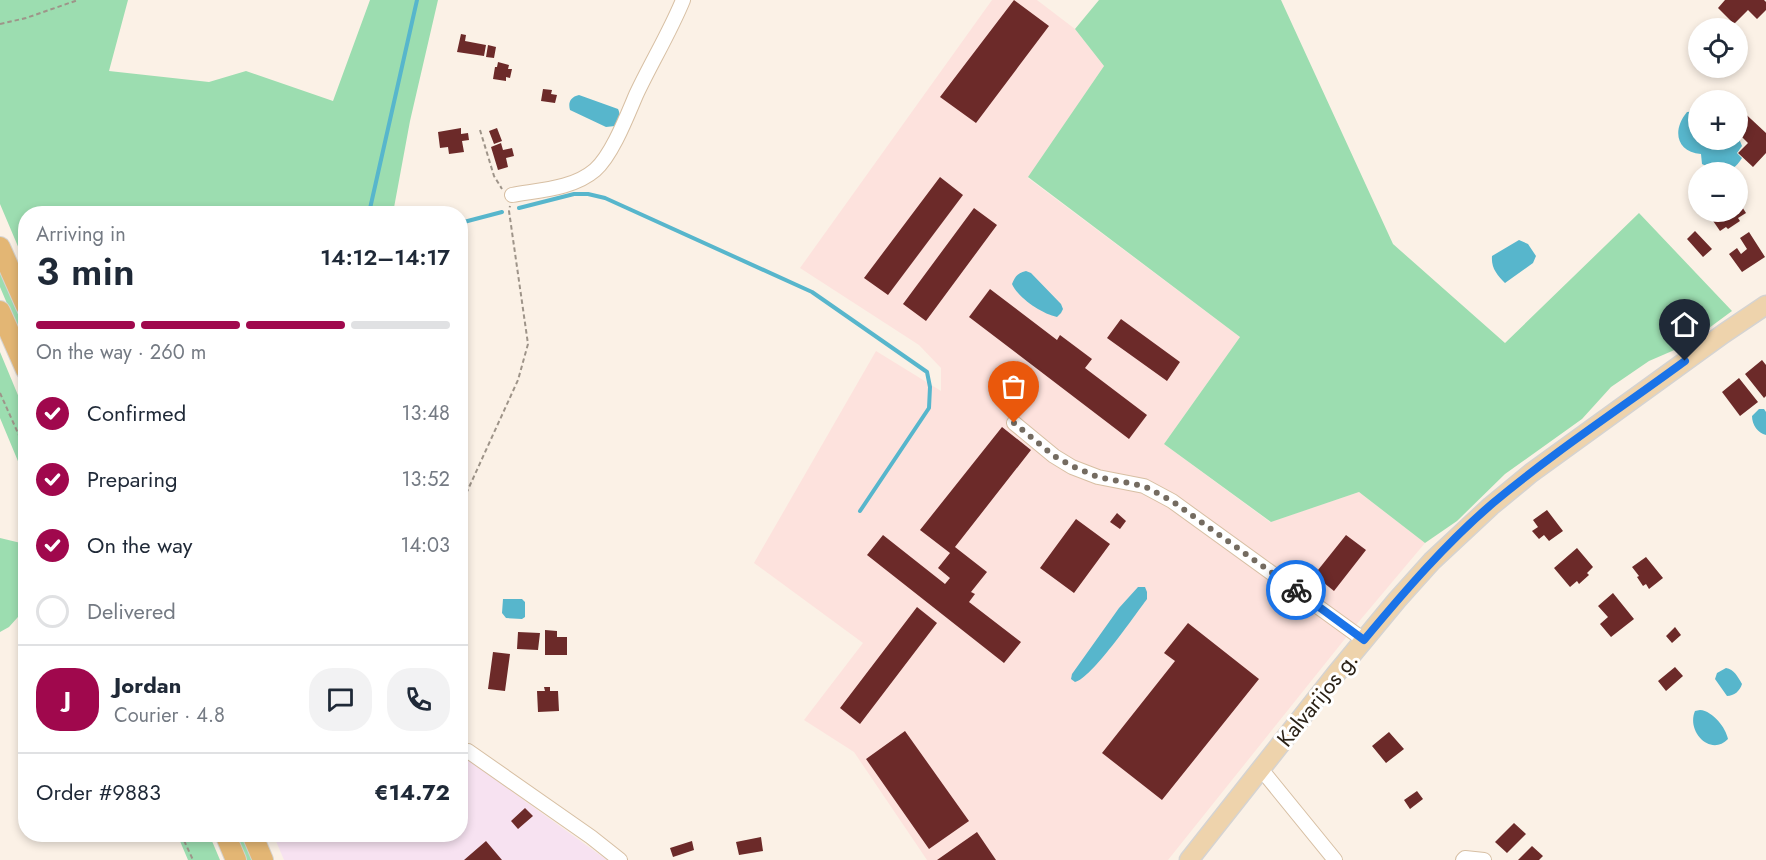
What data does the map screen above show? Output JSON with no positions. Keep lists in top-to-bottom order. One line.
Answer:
{"streets":{"main road":["Kalvarijos g."]},"page":{"map_buttons":["+","−"],"heading":["3 min","Arriving in","14:12–14:17"],"panel":["Jordan","Courier · 4.8","Order #9883","€14.72"],"bar":"On the way · 260 m","list":[["Confirmed","13:48"],["Preparing","13:52"],["On the way","14:03"],"Delivered"],"round":"J"}}
